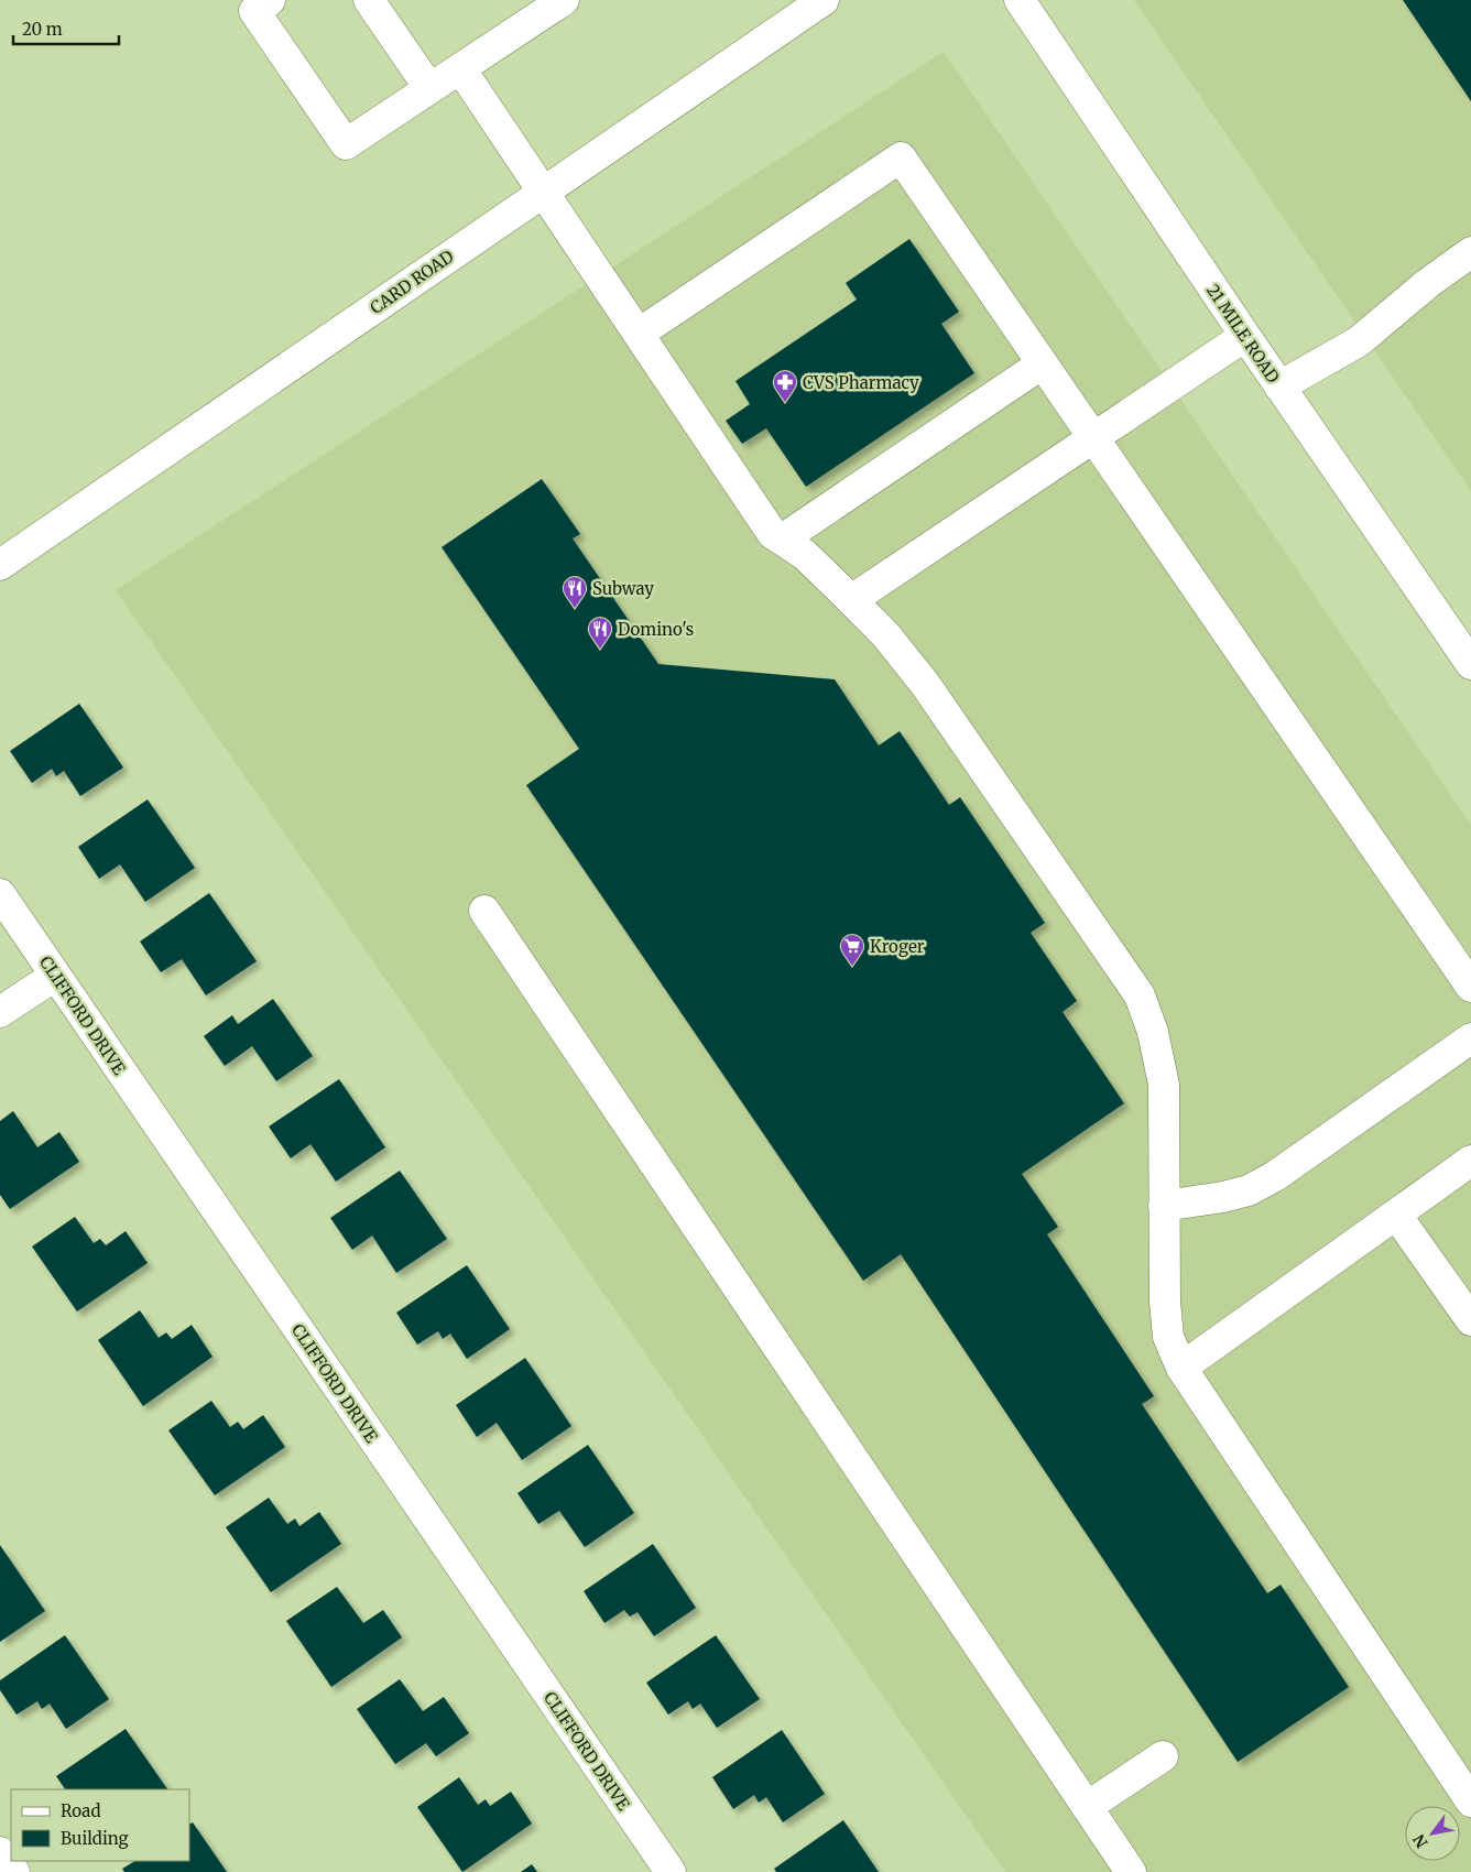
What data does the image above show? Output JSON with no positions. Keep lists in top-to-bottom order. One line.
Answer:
{"streets":{"street":["CARD ROAD","21 MILE ROAD","CLIFFORD DRIVE"]},"places":{"pharmacy":["CVS Pharmacy"],"restaurant":["Subway","Domino's"],"supermarket":["Kroger"]},"legend":["Road","Building"],"scale_bar":"20 m","north":"bottom left"}
